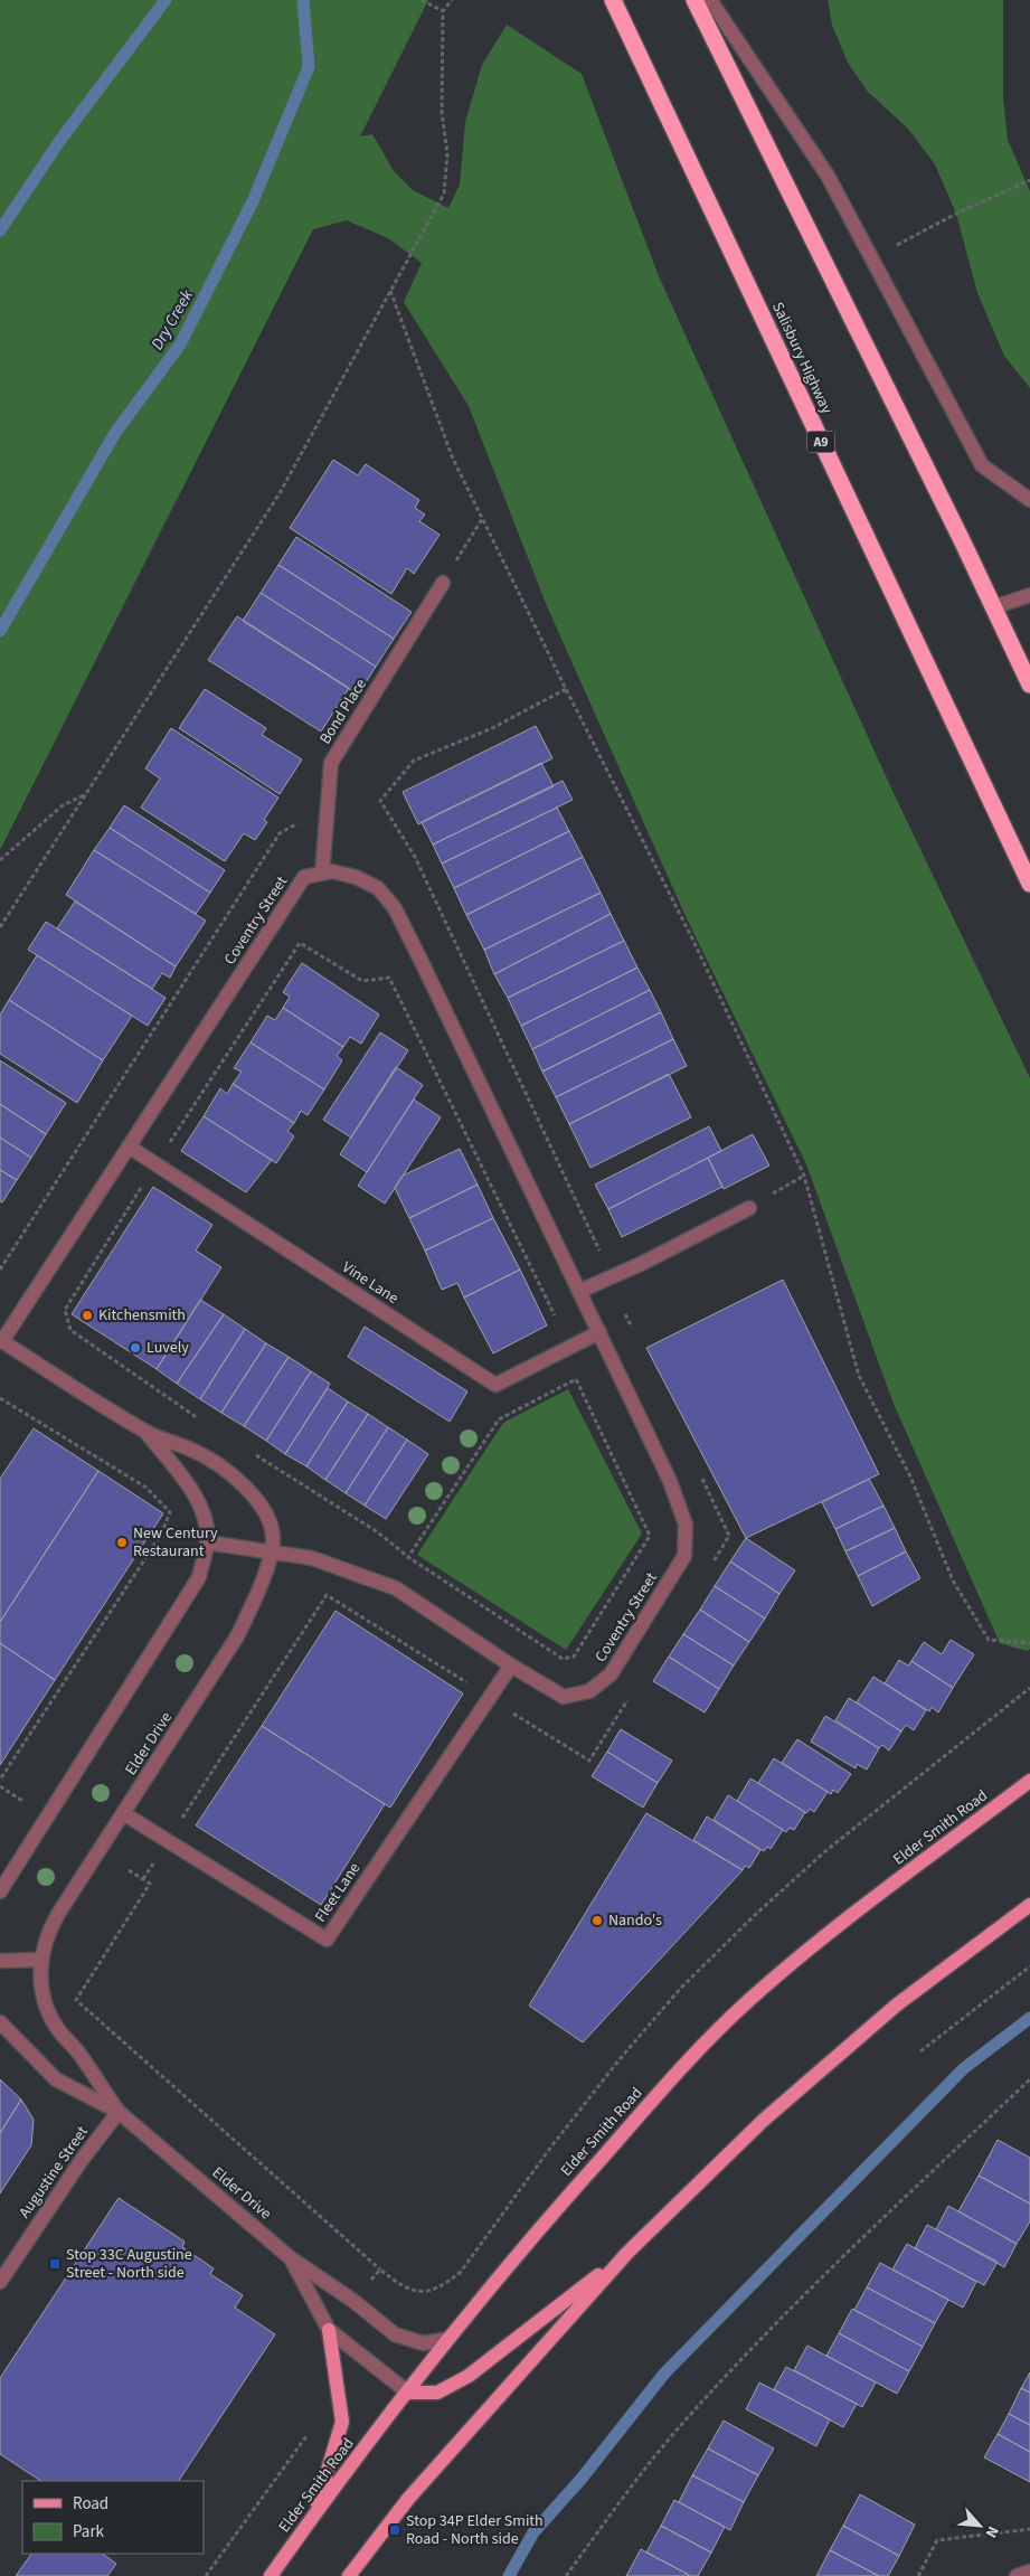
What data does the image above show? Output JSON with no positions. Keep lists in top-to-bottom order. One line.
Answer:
{"streets":{"highway":["Salisbury Highway","A9"],"main road":["Elder Smith Road"],"street":["Bond Place","Coventry Street","Vine Lane","Elder Drive","Fleet Lane","Augustine Street"]},"crossings":[["Bond Place","Coventry Street"],["Coventry Street","Vine Lane"],["Coventry Street","Elder Drive"],["Coventry Street","Fleet Lane"],["Elder Drive","Elder Smith Road"],["Elder Drive","Fleet Lane"],["Elder Drive","Augustine Street"]],"water":["Dry Creek"],"places":{"other":["Kitchensmith","Luvely","New Century Restaurant","Nando's"],"transit":["Stop 33C Augustine Street - North side","Stop 34P Elder Smith Road - North side"]},"legend":["Road","Park"],"north":"bottom right"}
